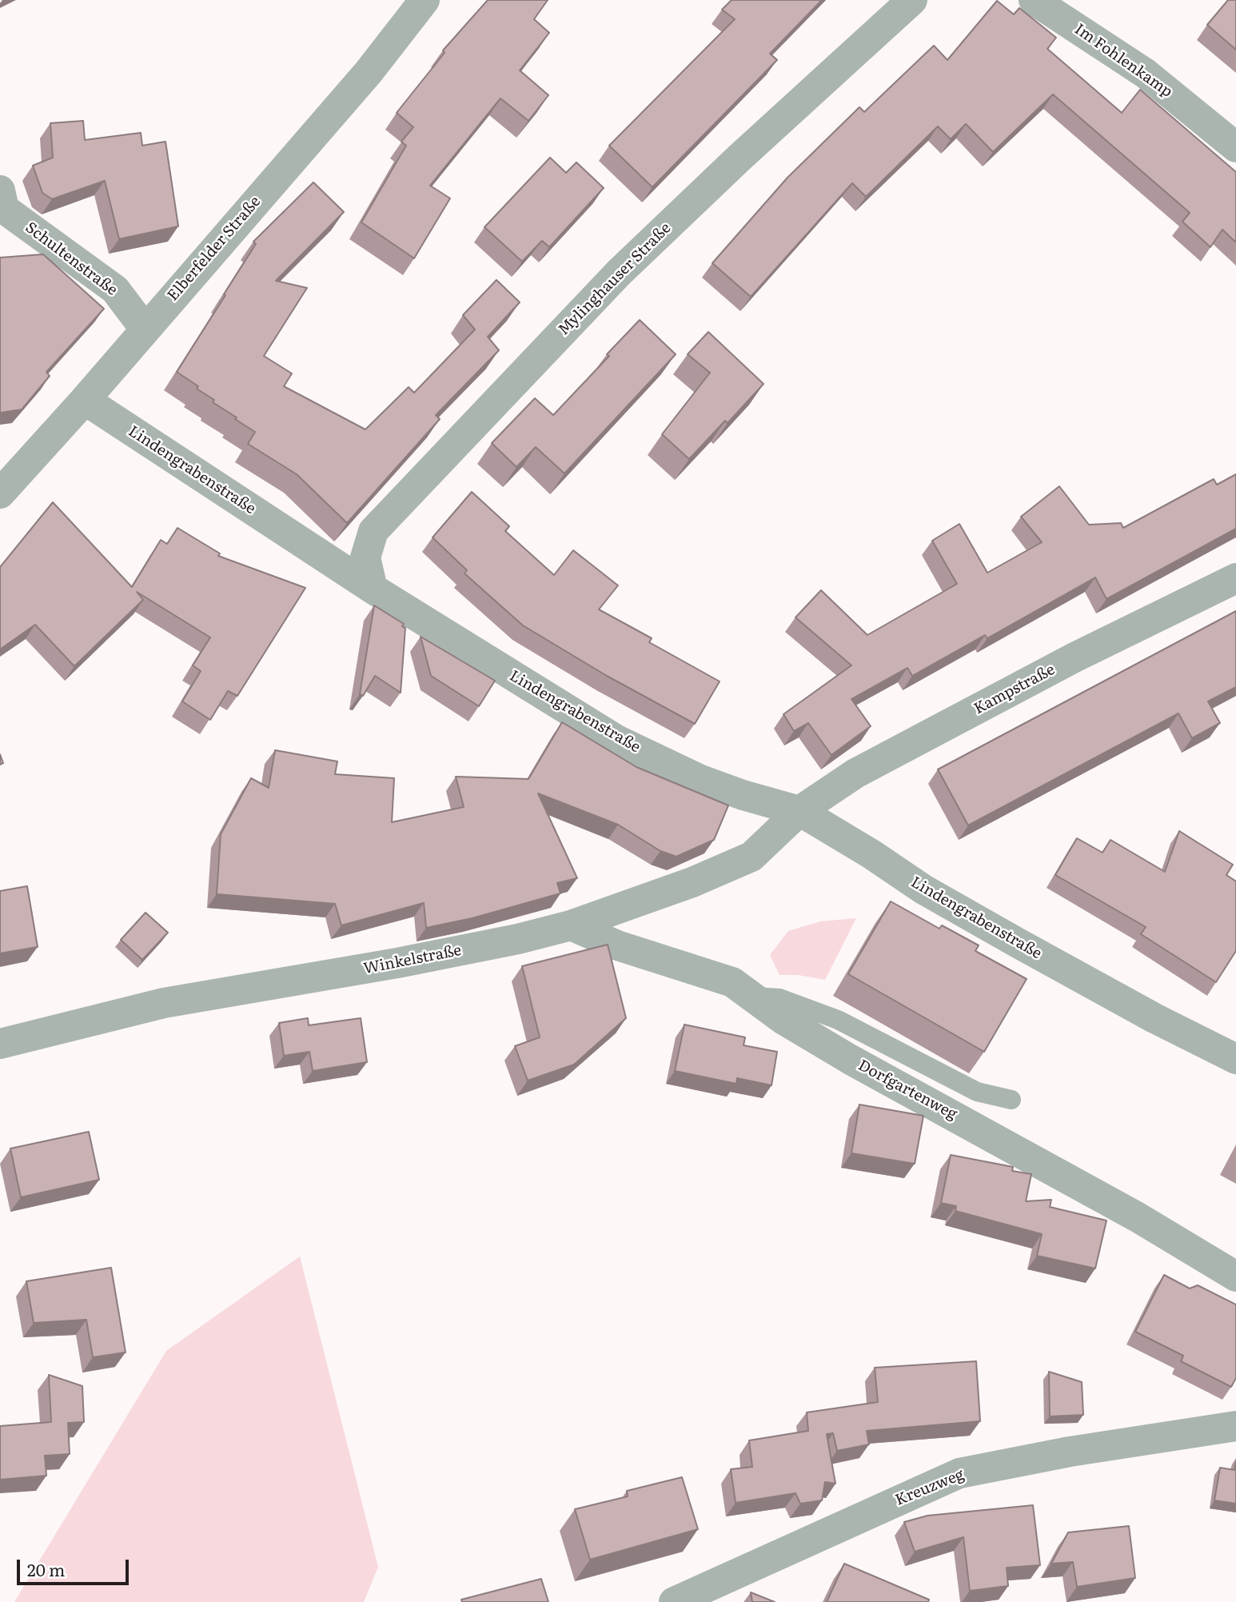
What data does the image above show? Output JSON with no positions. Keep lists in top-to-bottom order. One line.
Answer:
{"streets":{"street":["Im Fohlenkamp","Elberfelder Straße","Schultenstraße","Mylinghauser Straße","Lindengrabenstraße","Kampstraße","Winkelstraße","Dorfgartenweg","Kreuzweg"]},"crossings":[["Elberfelder Straße","Schultenstraße"],["Elberfelder Straße","Lindengrabenstraße"],["Mylinghauser Straße","Lindengrabenstraße"],["Lindengrabenstraße","Kampstraße"],["Lindengrabenstraße","Winkelstraße"],["Kampstraße","Winkelstraße"],["Winkelstraße","Dorfgartenweg"]],"scale_bar":"20 m"}
